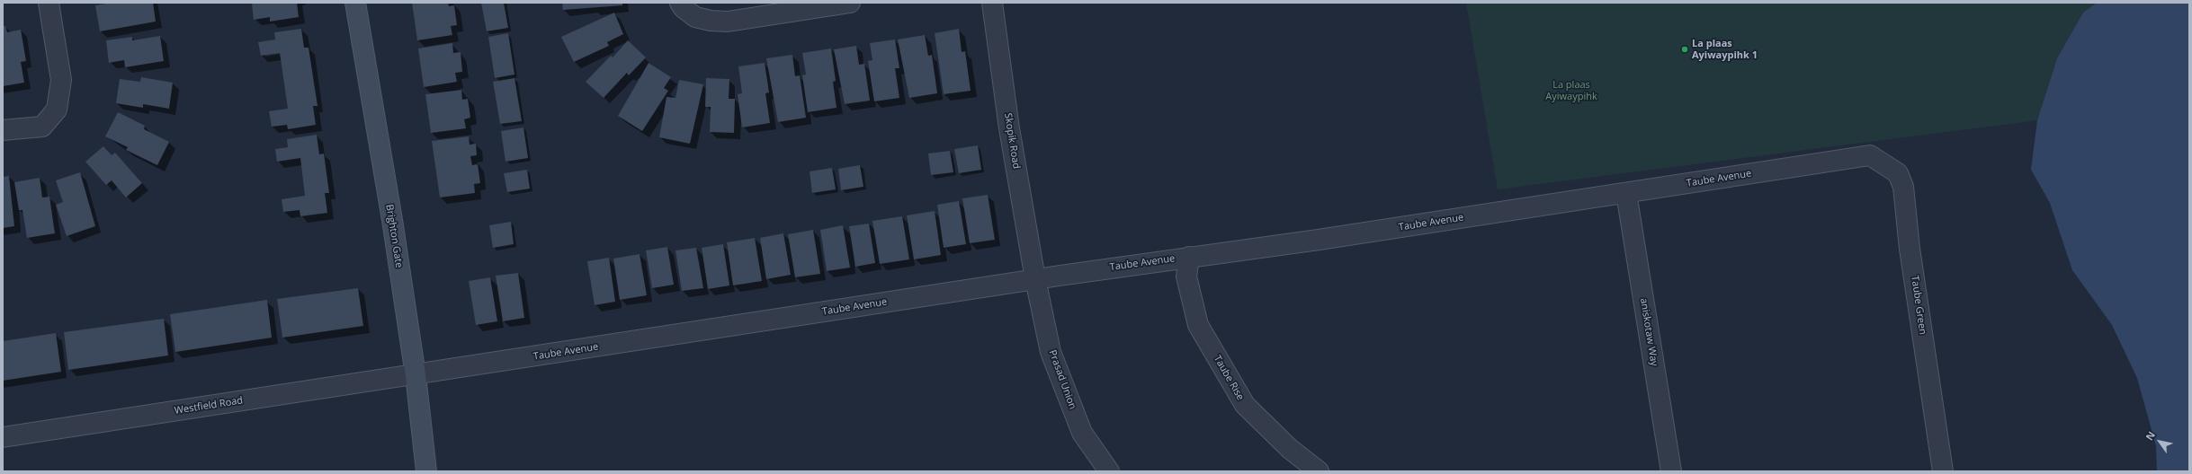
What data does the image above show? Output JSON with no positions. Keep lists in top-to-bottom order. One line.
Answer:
{"streets":{"street":["Skopik Road","Taube Avenue","Brighton Gate","Taube Green","aniskotaw Way","Taube Rise","Prasad Union","Westfield Road"]},"crossings":[["Skopik Road","Taube Avenue"],["Skopik Road","Prasad Union"],["Taube Avenue","Brighton Gate"],["Taube Avenue","Taube Green"],["Taube Avenue","aniskotaw Way"],["Taube Avenue","Taube Rise"],["Taube Avenue","Prasad Union"],["Taube Avenue","Westfield Road"],["Brighton Gate","Westfield Road"]],"parks":["La plaas Ayiwaypihk"],"places":["La plaas Ayiwaypihk 1"],"north":"top left"}
